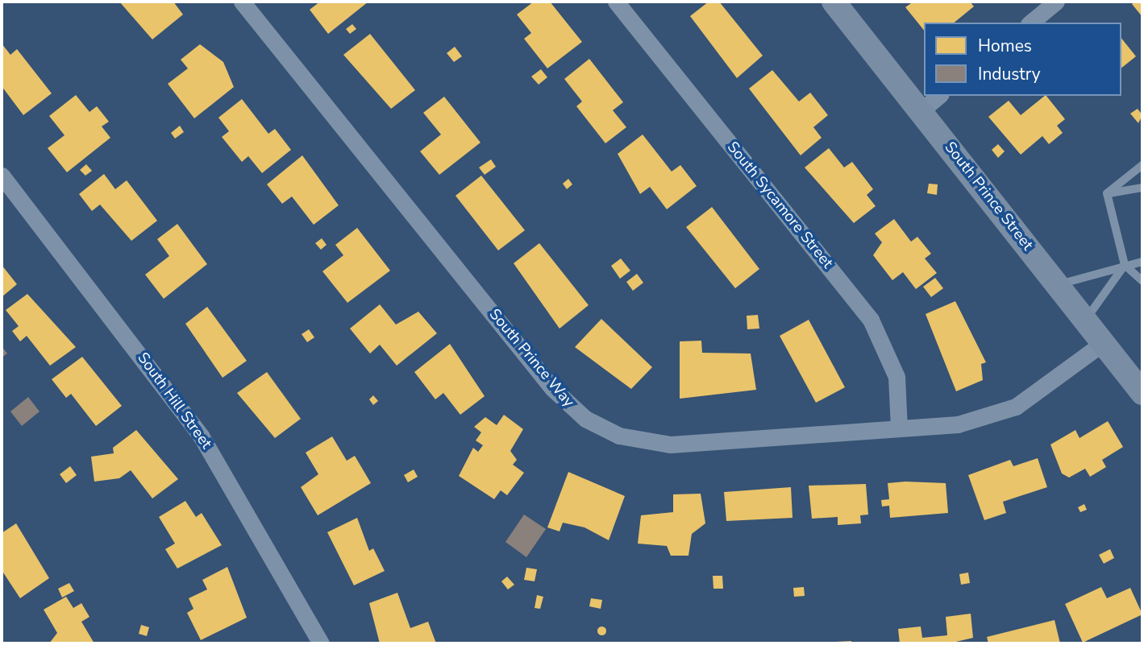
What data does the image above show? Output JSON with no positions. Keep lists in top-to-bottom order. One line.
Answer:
{"streets":{"street":["South Prince Street","South Sycamore Street","South Prince Way","South Hill Street"]},"crossings":[["South Prince Street","South Prince Way"],["South Sycamore Street","South Prince Way"]],"legend":["Homes","Industry"]}
